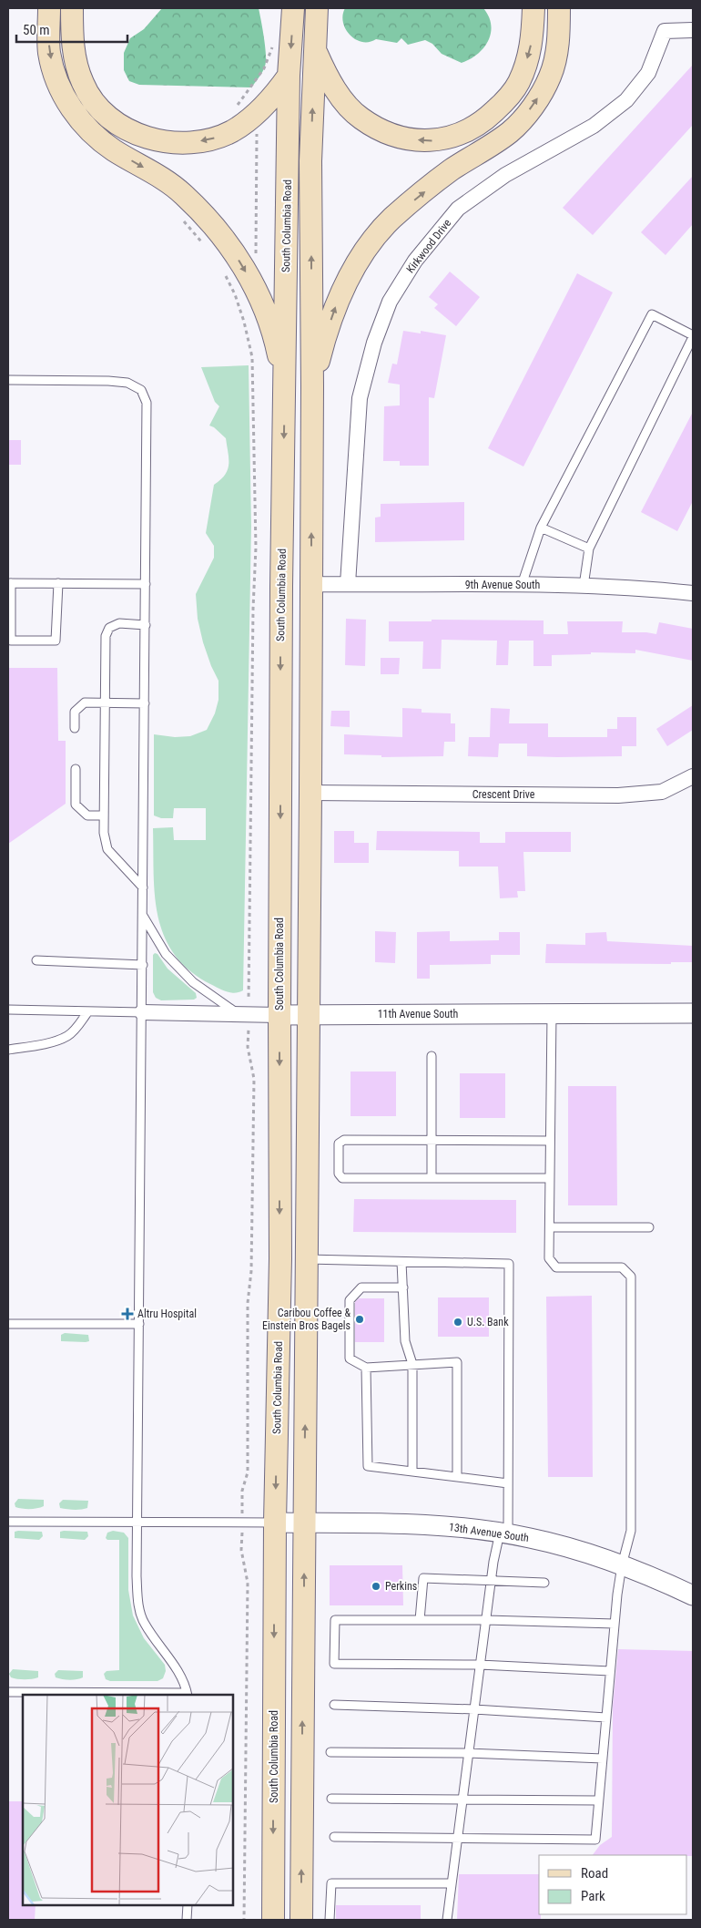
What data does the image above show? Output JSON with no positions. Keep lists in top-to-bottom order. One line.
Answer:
{"streets":{"main road":["South Columbia Road"],"street":["Kirkwood Drive","9th Avenue South","Crescent Drive","11th Avenue South","13th Avenue South"]},"crossings":[["South Columbia Road","9th Avenue South"],["South Columbia Road","Crescent Drive"],["South Columbia Road","11th Avenue South"],["South Columbia Road","13th Avenue South"],["Kirkwood Drive","9th Avenue South"]],"places":{"health":["Altru Hospital"],"other":["Caribou Coffee & Einstein Bros Bagels","U.S. Bank","Perkins"]},"legend":["Road","Park"],"scale_bar":"50 m"}
